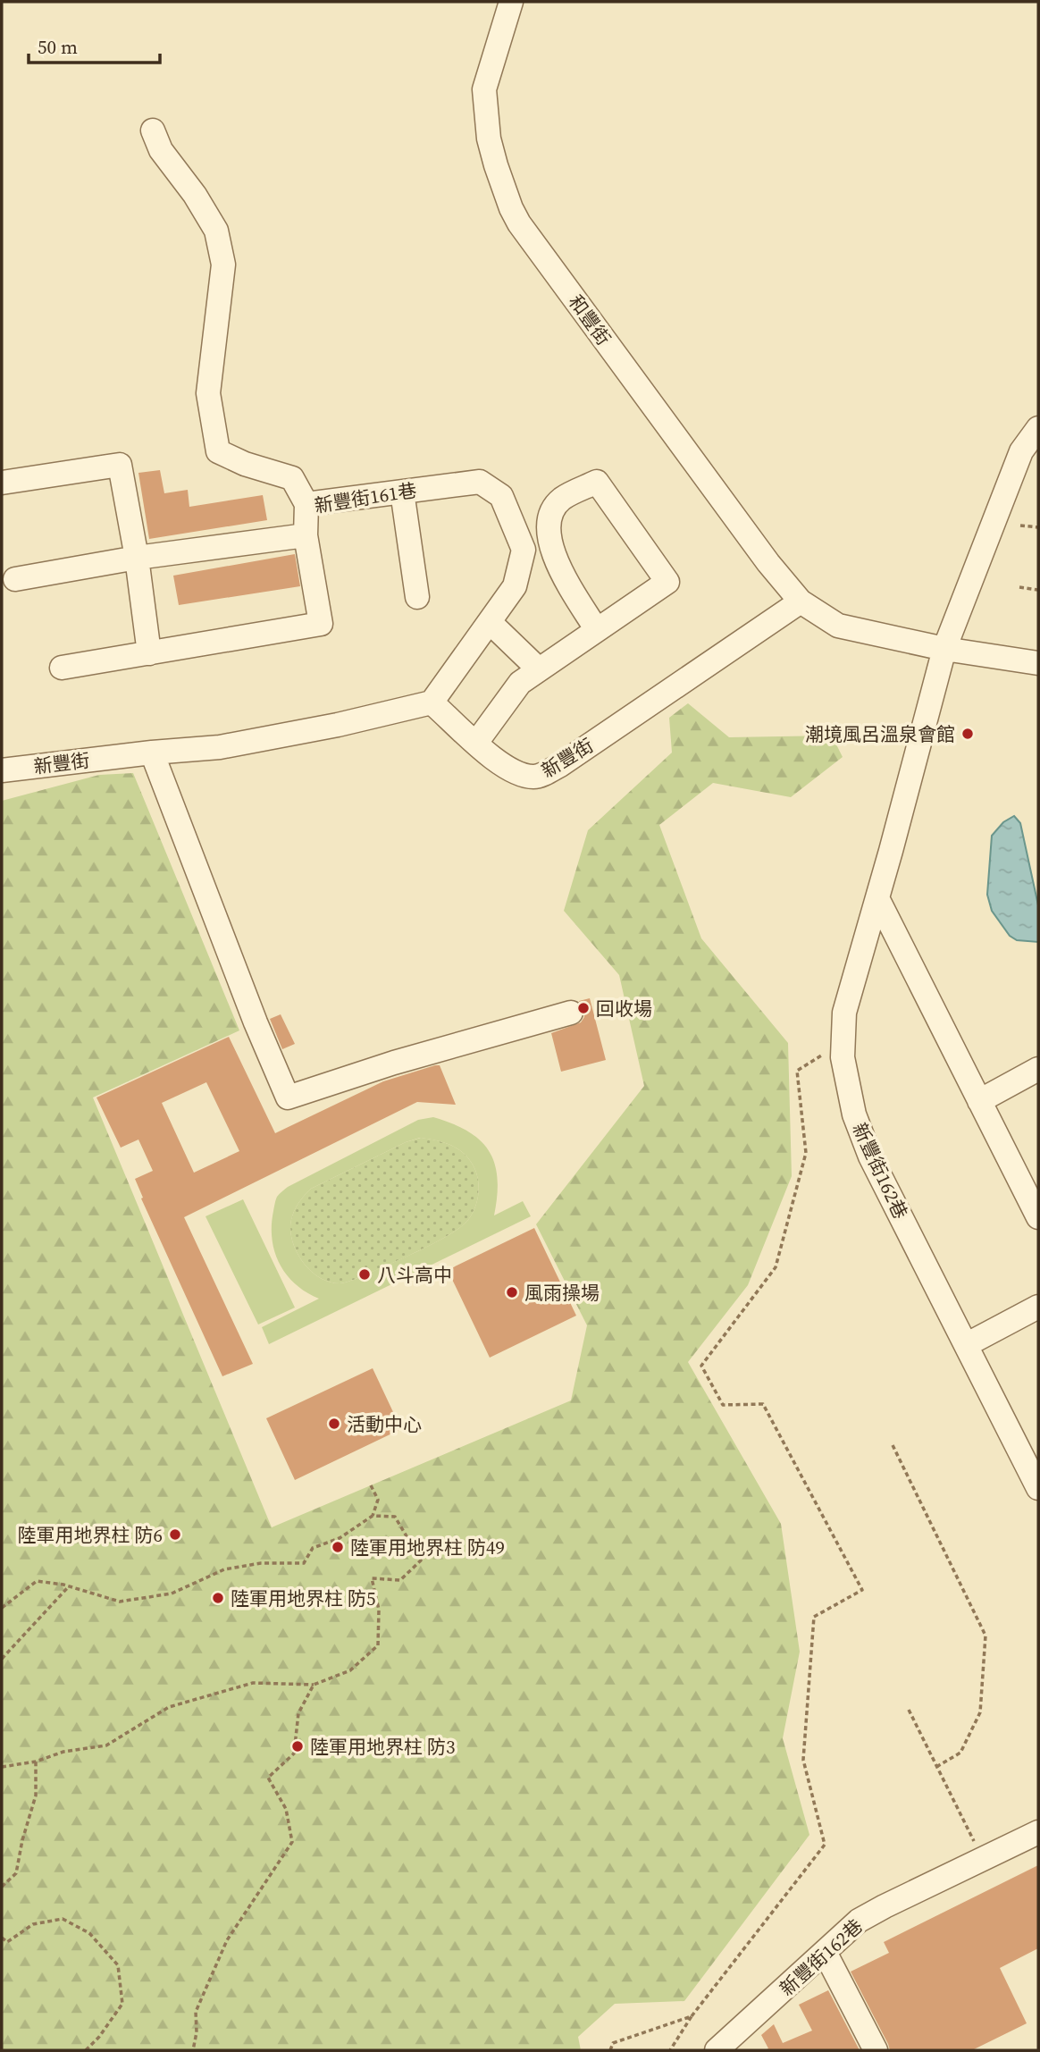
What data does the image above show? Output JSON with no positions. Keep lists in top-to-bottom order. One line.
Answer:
{"streets":{"street":["和豐街","新豐街161巷","新豐街","新豐街162巷"]},"crossings":[["和豐街","新豐街"],["新豐街161巷","新豐街"]],"places":["潮境風呂溫泉會館","回收場","八斗高中","風雨操場","活動中心","陸軍用地界柱 防6","陸軍用地界柱 防49","陸軍用地界柱 防5","陸軍用地界柱 防3"],"scale_bar":"50 m"}
